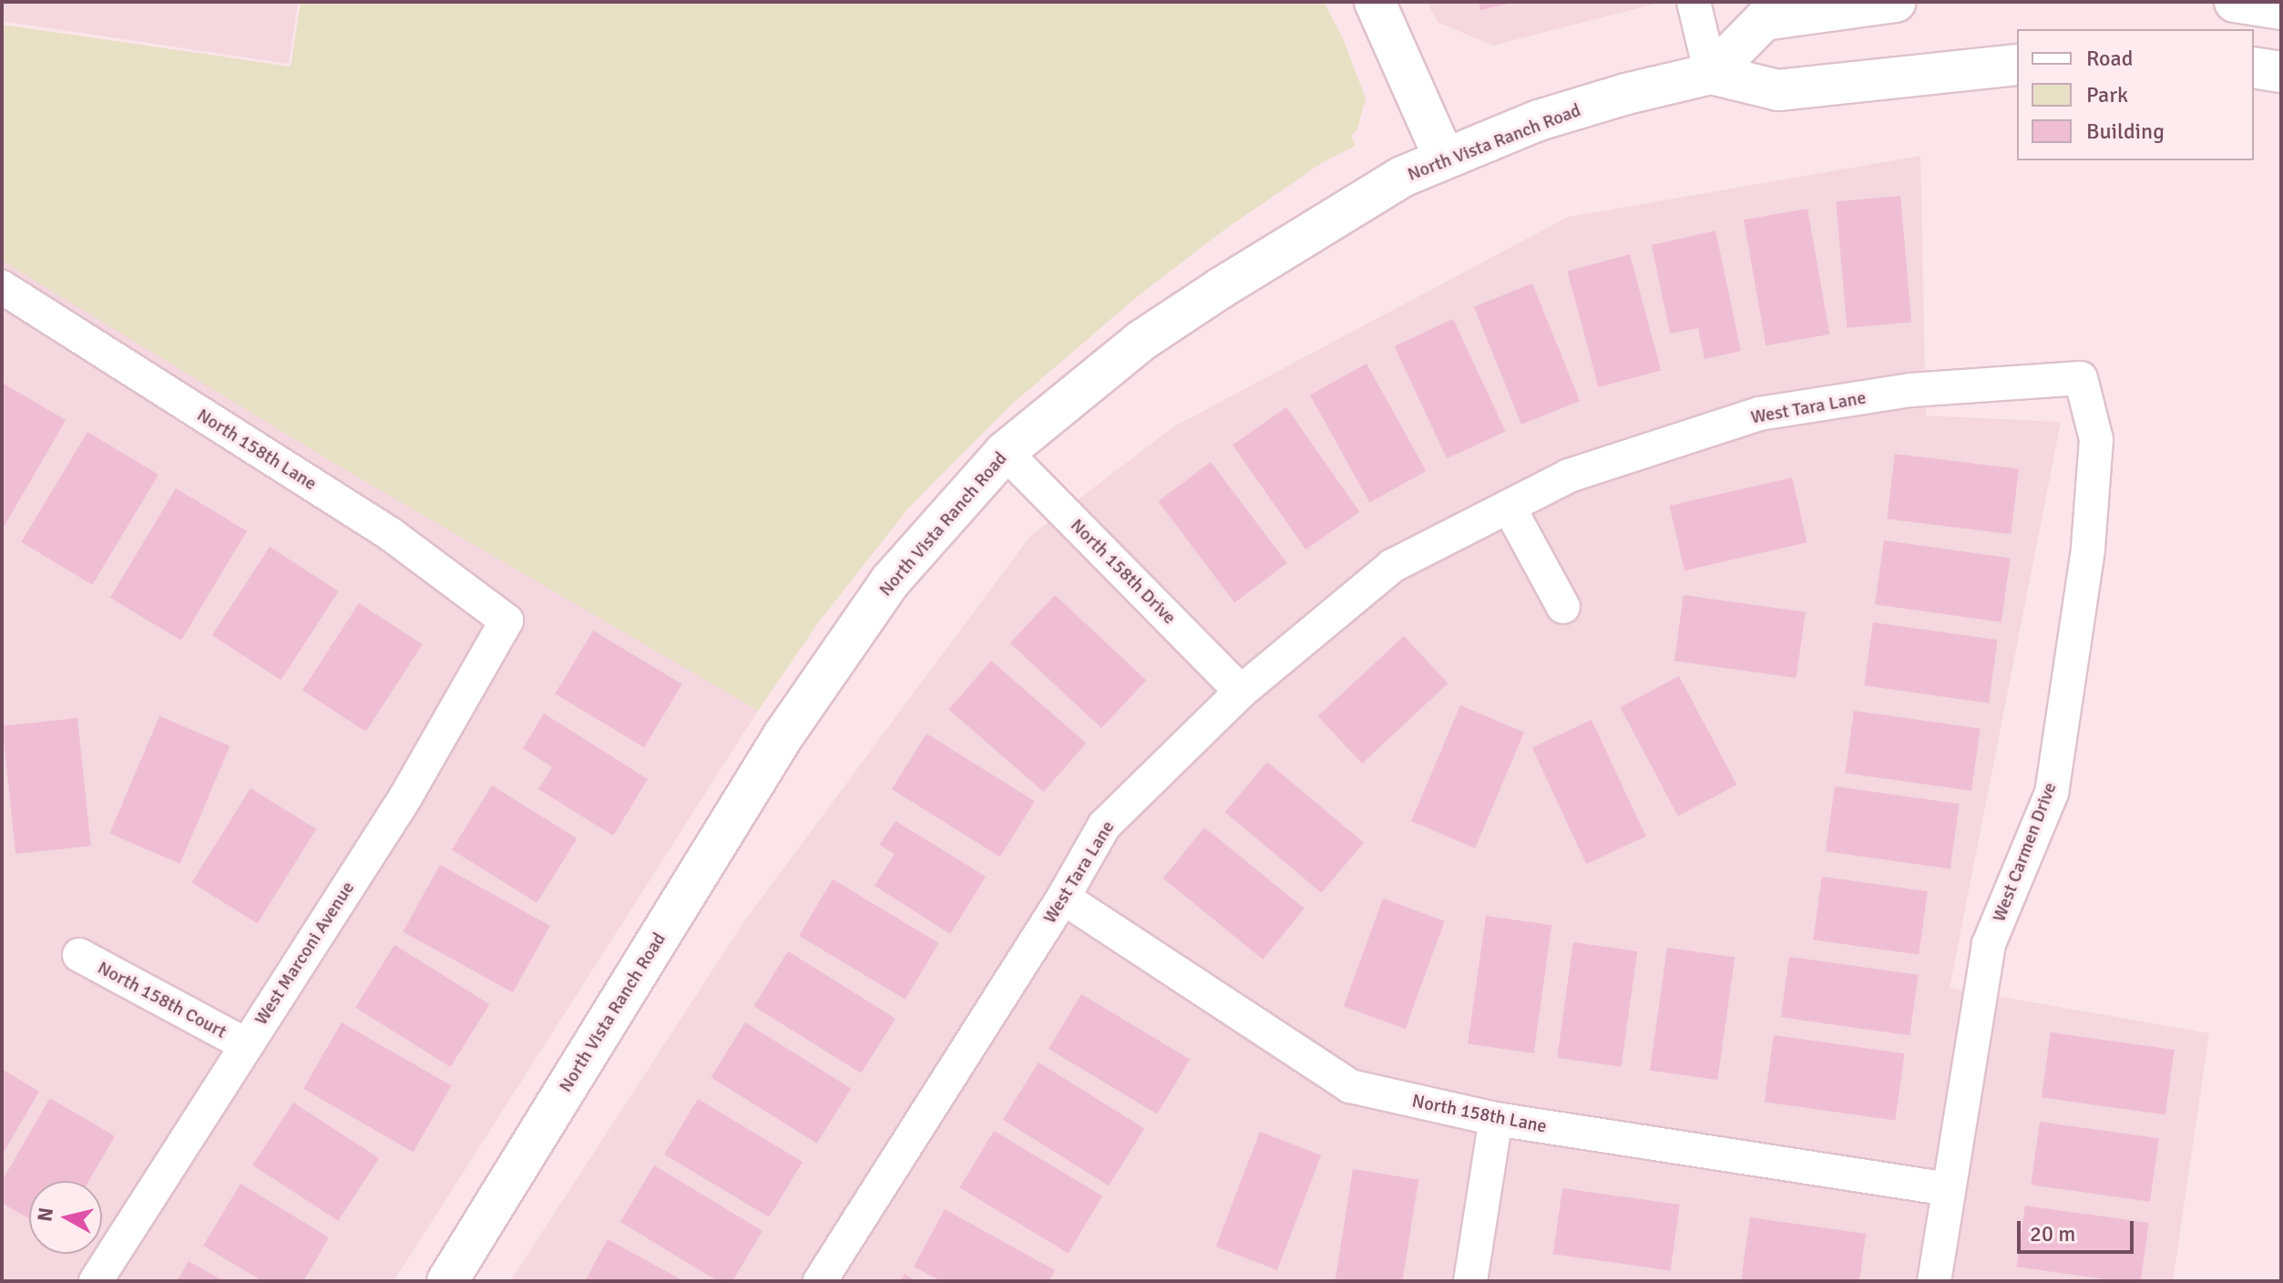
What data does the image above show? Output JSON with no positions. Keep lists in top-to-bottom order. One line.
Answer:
{"streets":{"street":["North Vista Ranch Road","West Tara Lane","North 158th Lane","North 158th Drive","West Carmen Drive","West Marconi Avenue","North 158th Court"]},"crossings":[["North Vista Ranch Road","North 158th Drive"],["West Tara Lane","North 158th Lane"],["West Tara Lane","North 158th Drive"],["West Tara Lane","West Carmen Drive"],["North 158th Lane","West Carmen Drive"],["North 158th Lane","West Marconi Avenue"],["West Marconi Avenue","North 158th Court"]],"legend":["Road","Park","Building"],"scale_bar":"20 m","north":"left"}
